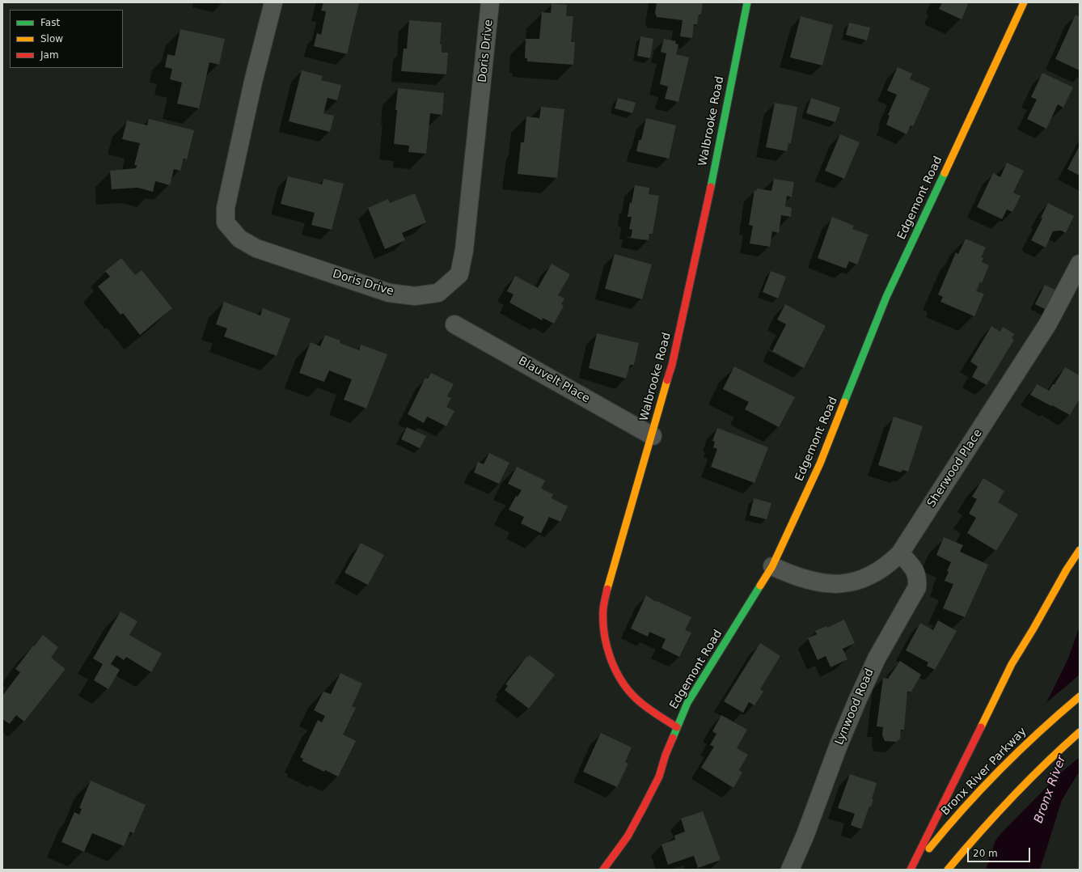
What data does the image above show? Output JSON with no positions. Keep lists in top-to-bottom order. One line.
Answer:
{"streets":{"main road":["Walbrooke Road","Edgemont Road","Bronx River Parkway"],"street":["Doris Drive","Blauvelt Place","Sherwood Place","Lynwood Road"]},"crossings":[["Walbrooke Road","Edgemont Road"],["Walbrooke Road","Blauvelt Place"],["Edgemont Road","Sherwood Place"],["Sherwood Place","Lynwood Road"]],"water":["Bronx River"],"legend":["Fast","Slow","Jam"],"scale_bar":"20 m"}
